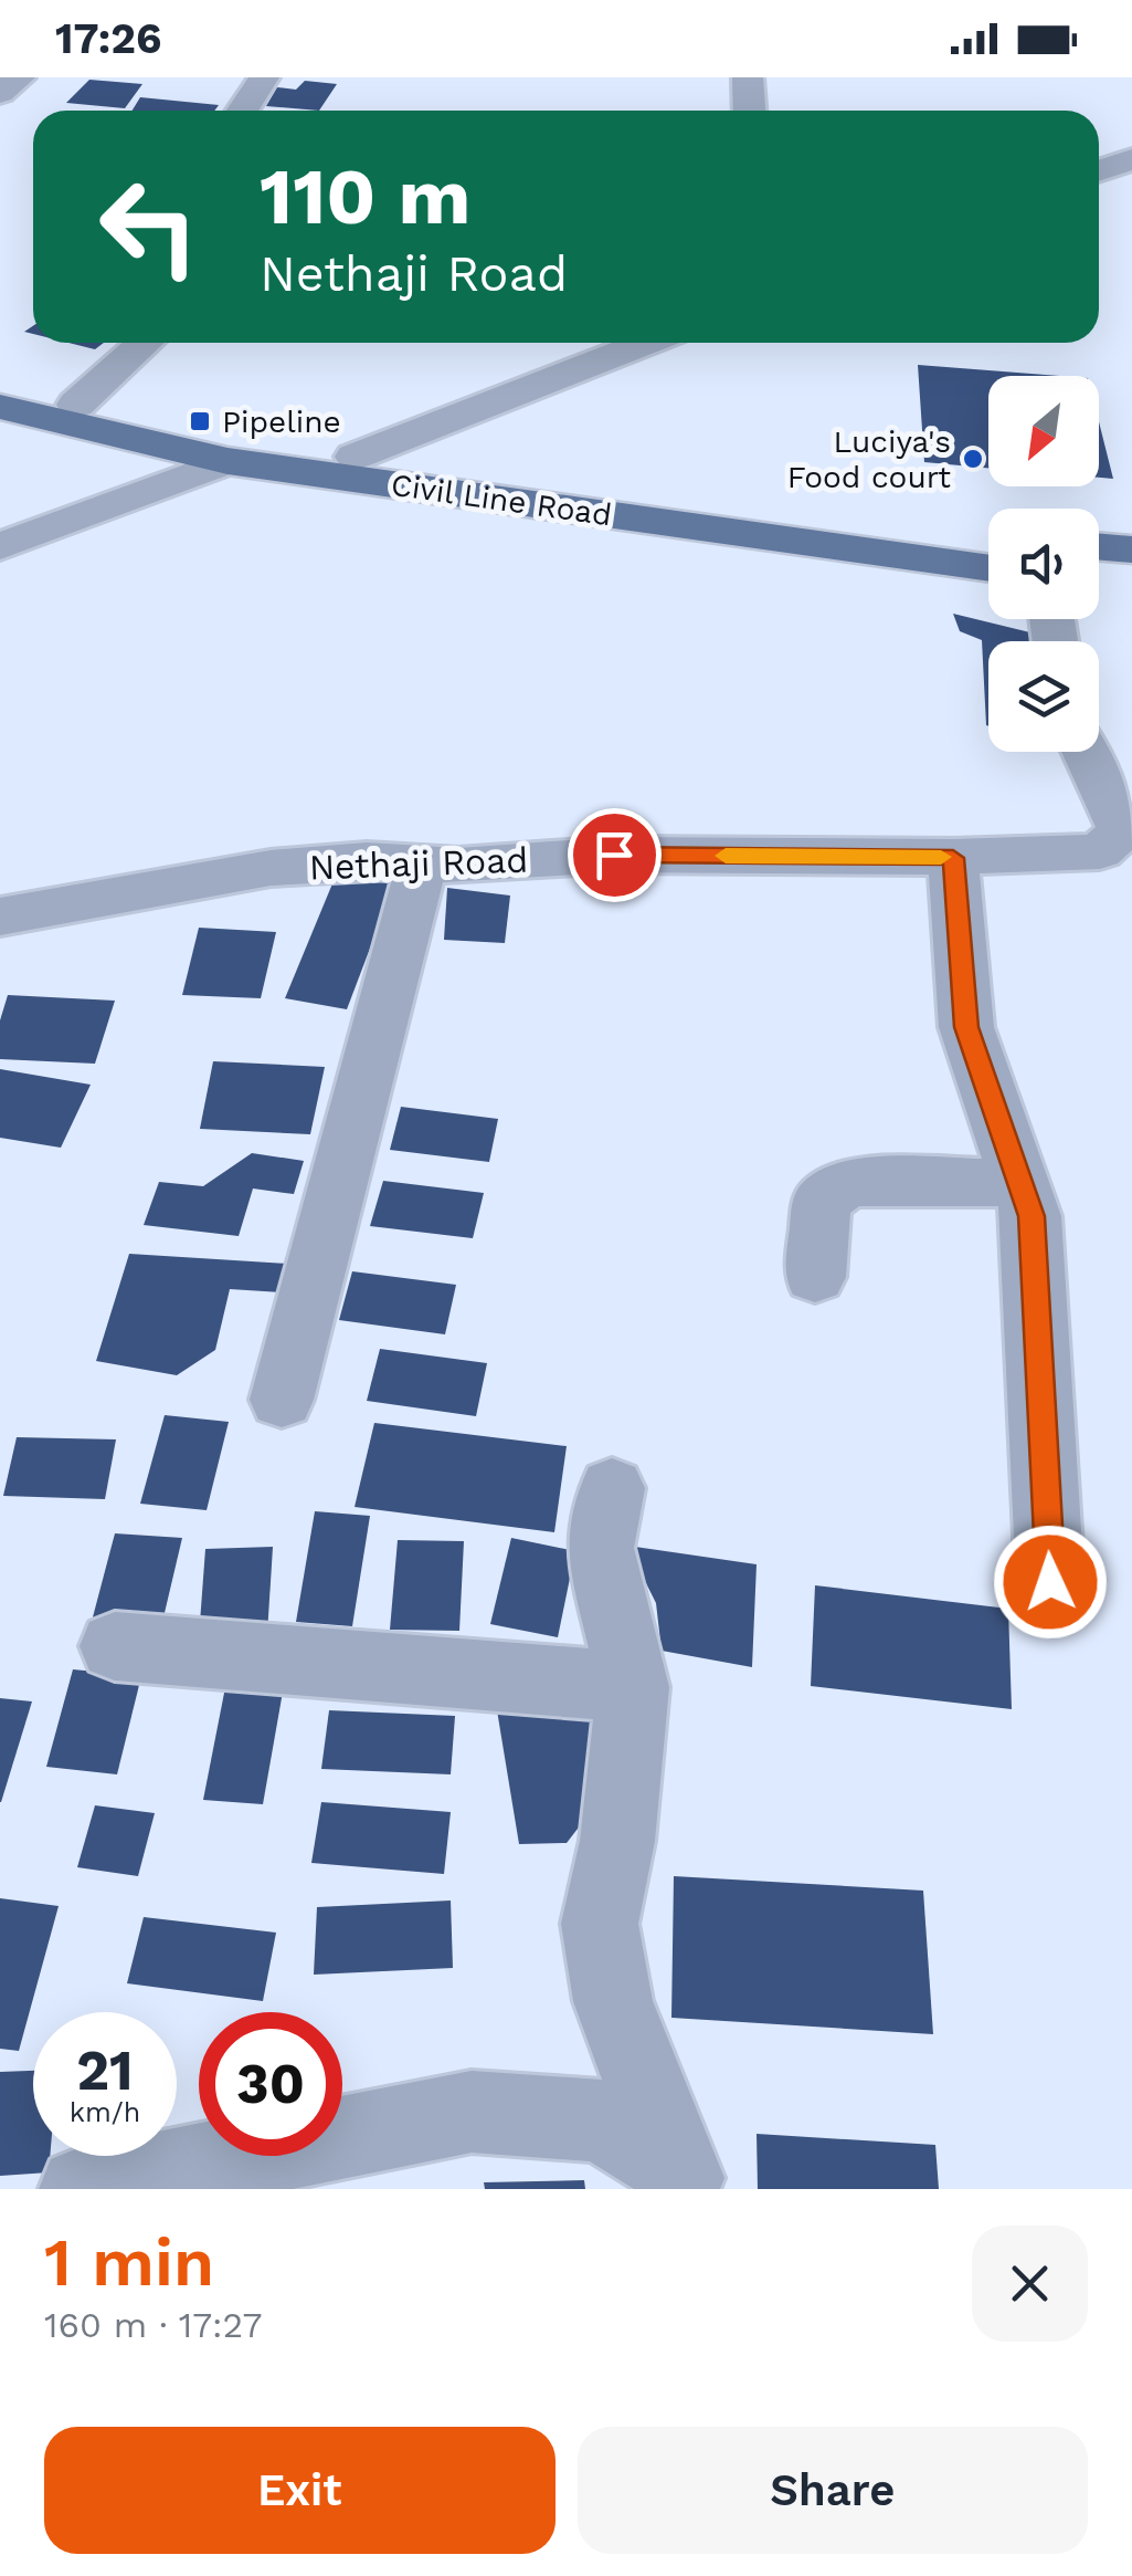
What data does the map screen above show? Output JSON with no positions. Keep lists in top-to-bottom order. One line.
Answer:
{"streets":{"main road":["Civil Line Road"],"street":["Nethaji Road"]},"places":{"transit":["Pipeline"],"other":["Luciya's Food court"]},"north":"bottom left","page":{"status":"17:26","turn":["110 m","Nethaji Road"],"speed":"21 km/h","limit":"30","heading":["1 min","160 m · 17:27"],"buttons":["Exit","Share"]}}
